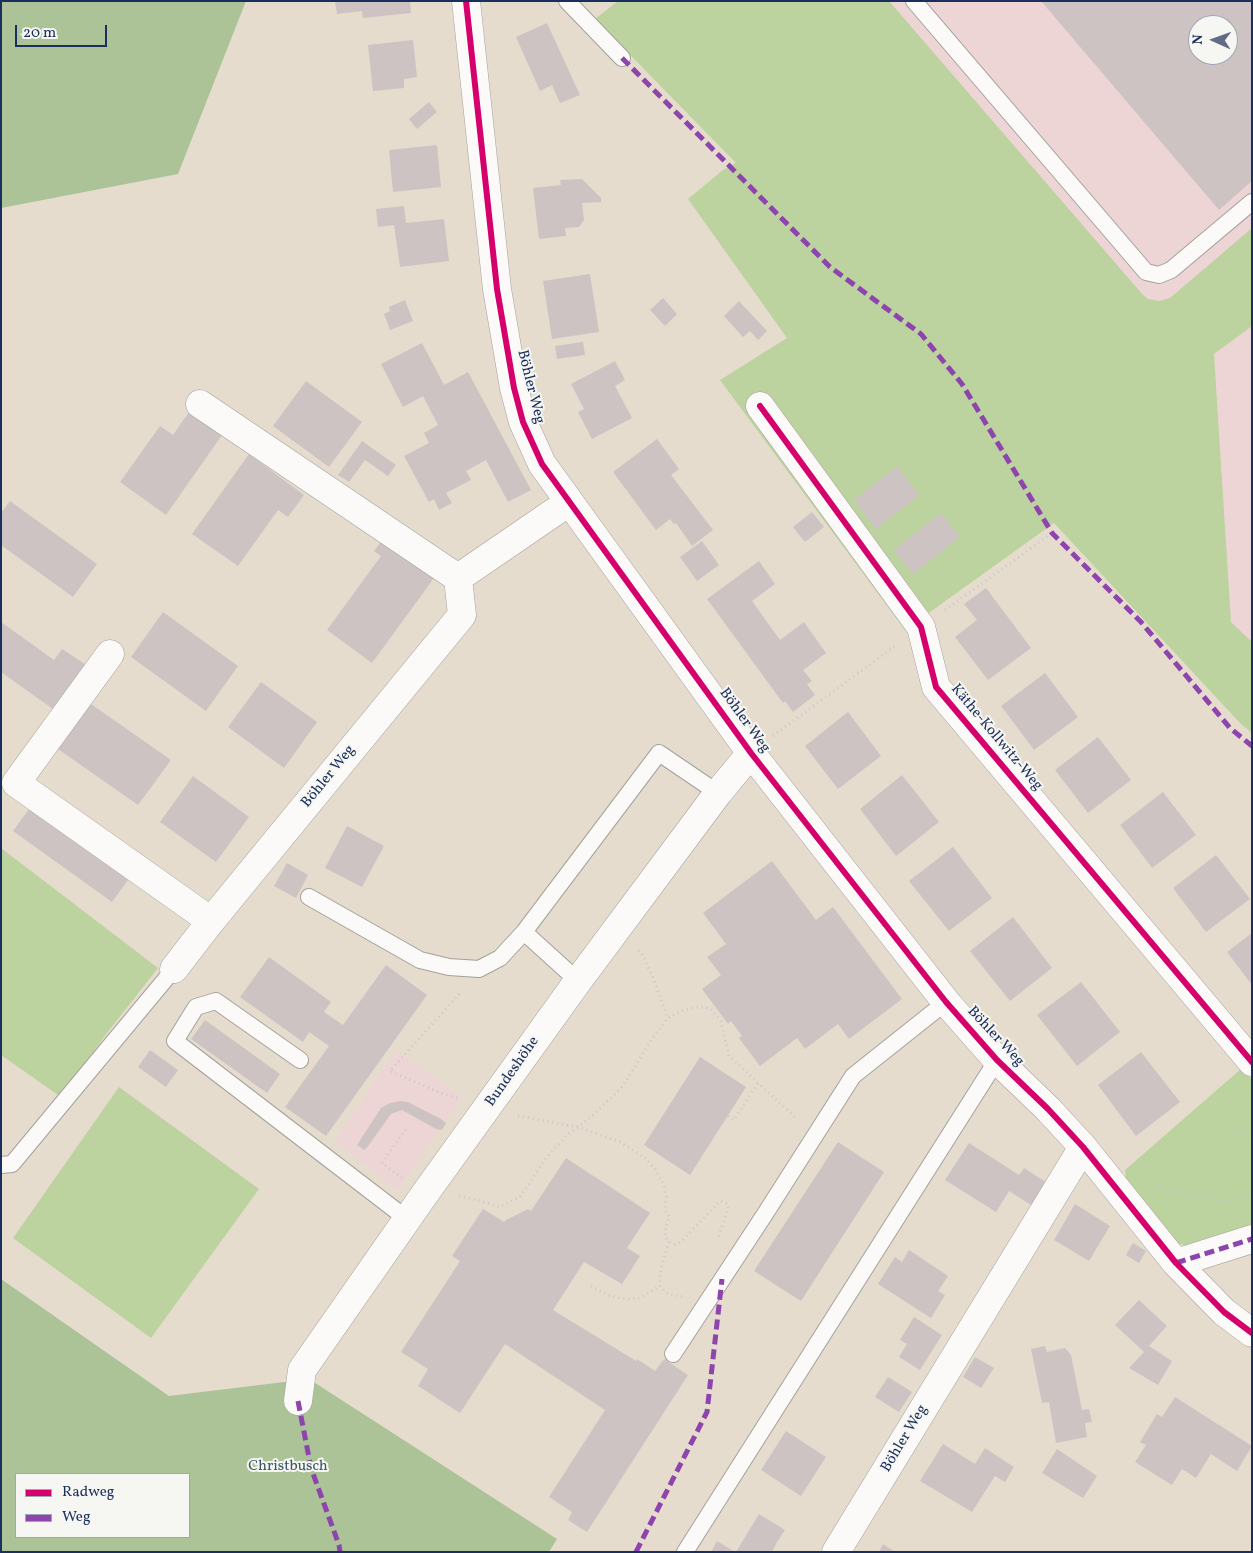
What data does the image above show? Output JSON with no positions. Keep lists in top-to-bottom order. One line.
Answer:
{"streets":{"street":["Böhler Weg","Käthe-Kollwitz-Weg","Bundeshöhe"]},"crossings":[["Böhler Weg","Bundeshöhe"]],"parks":["Christbusch"],"legend":["Radweg","Weg"],"scale_bar":"20 m","north":"left"}
